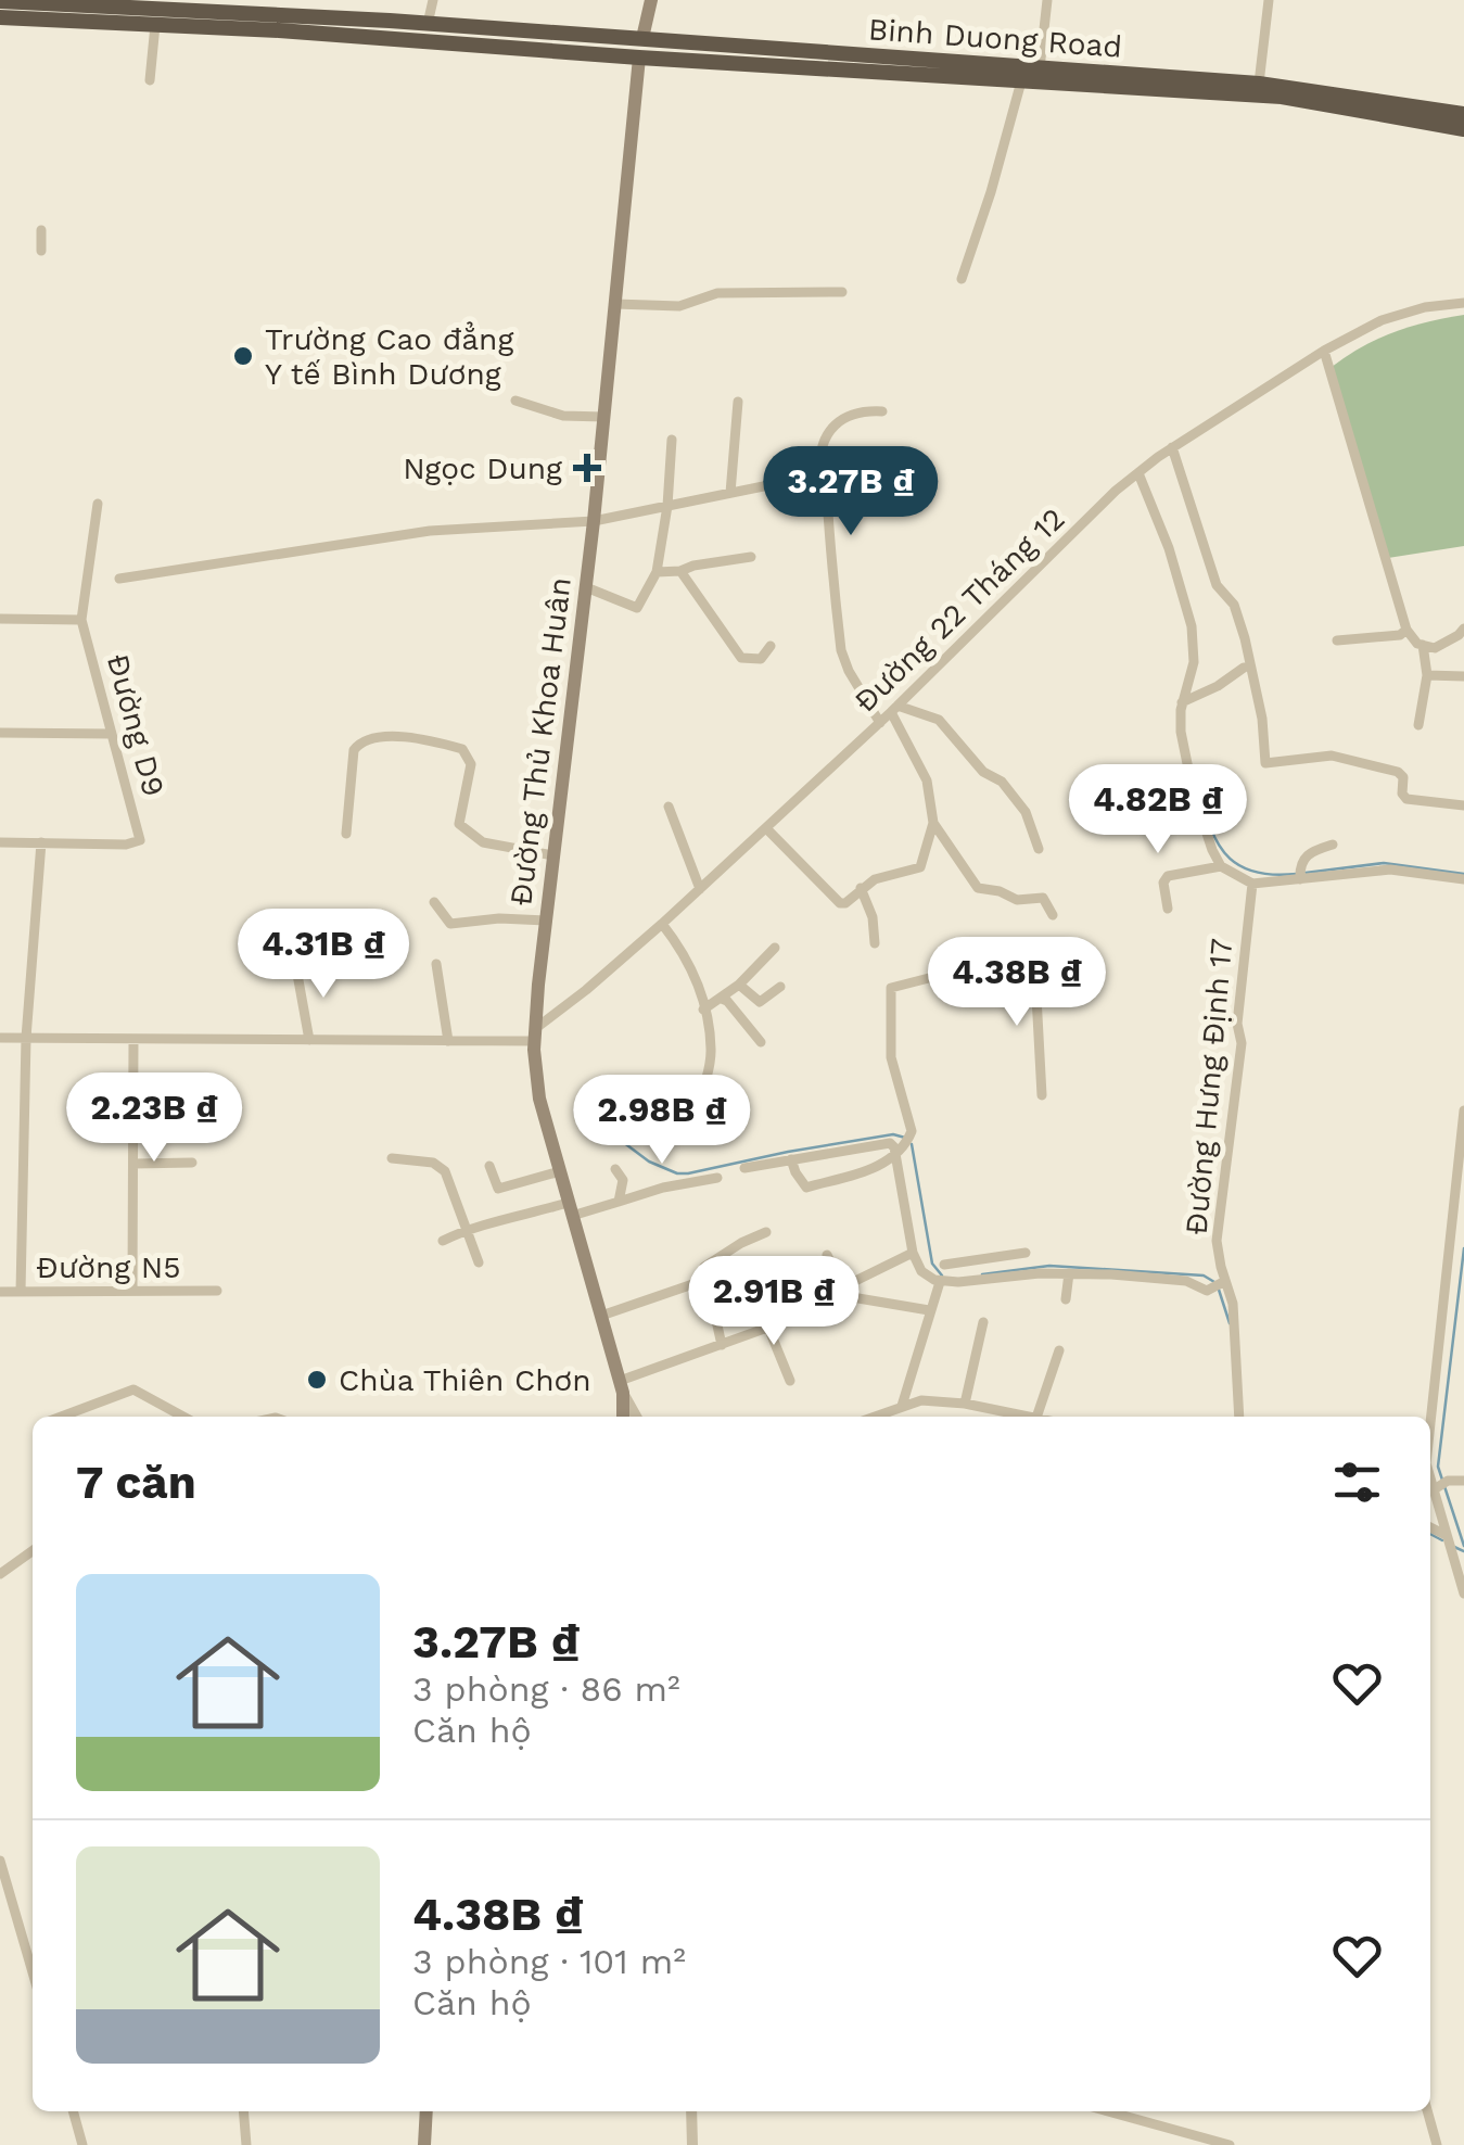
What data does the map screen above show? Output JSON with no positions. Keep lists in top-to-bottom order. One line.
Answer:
{"streets":{"highway":["Binh Duong Road"],"main road":["Đường Thủ Khoa Huân"],"street":["Đường 22 Tháng 12","Đường D9","Đường Hưng Định 17","Đường N5"]},"crossings":[["Binh Duong Road","Đường Thủ Khoa Huân"],["Đường 22 Tháng 12","Đường Thủ Khoa Huân"]],"places":{"other":["Trường Cao đẳng Y tế Bình Dương","Chùa Thiên Chơn"],"health":["Ngọc Dung"]},"page":{"price":["3.27B ₫","4.82B ₫","4.31B ₫","4.38B ₫","2.23B ₫","2.98B ₫","2.91B ₫"],"heading":"7 căn","list":[{"name":"3.27B ₫","note":"3 phòng · 86 m² · Căn hộ"},{"name":"4.38B ₫","note":"3 phòng · 101 m² · Căn hộ"}]}}
